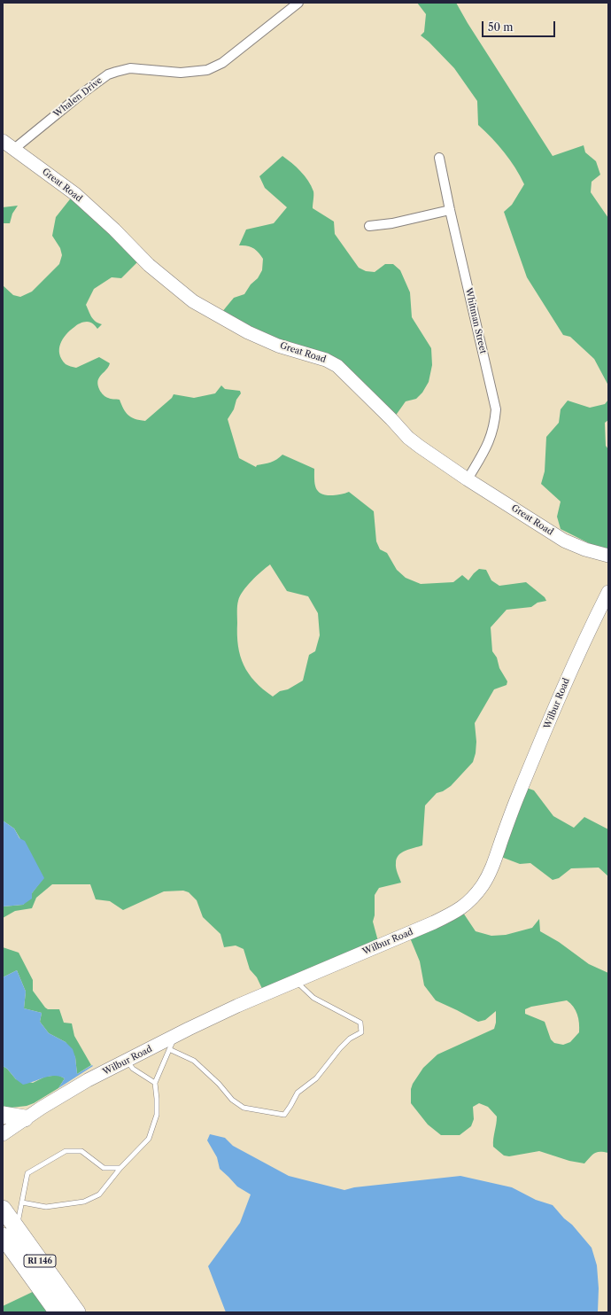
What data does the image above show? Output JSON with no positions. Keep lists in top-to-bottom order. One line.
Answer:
{"streets":{"highway":["RI 146"],"street":["Whalen Drive","Great Road","Whitman Street","Wilbur Road"]},"crossings":[["Whalen Drive","Great Road"],["Great Road","Whitman Street"]],"scale_bar":"50 m"}
